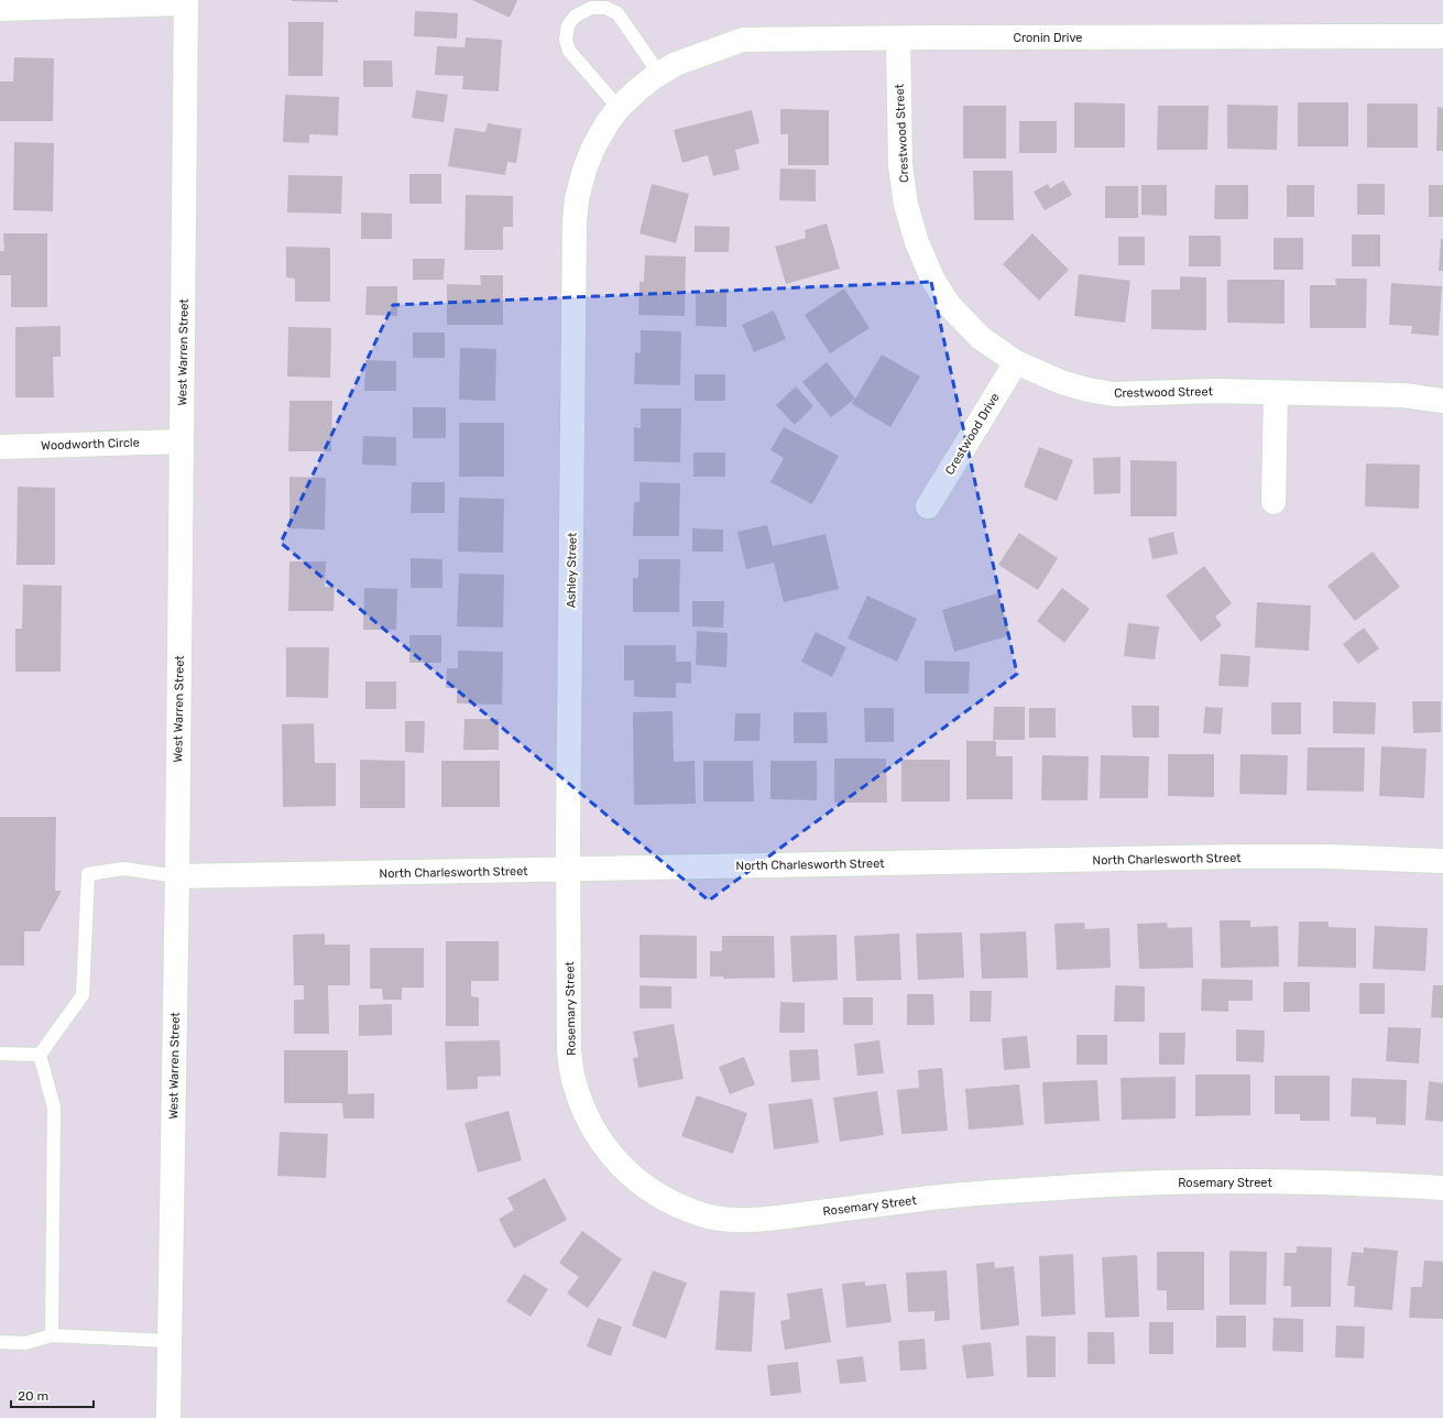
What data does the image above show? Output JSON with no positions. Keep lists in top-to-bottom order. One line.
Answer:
{"streets":{"street":["Cronin Drive","Crestwood Street","West Warren Street","Crestwood Drive","Woodworth Circle","Ashley Street","North Charlesworth Street","Rosemary Street"]},"crossings":[["Cronin Drive","Crestwood Street"],["Cronin Drive","Ashley Street"],["Crestwood Street","Crestwood Drive"],["West Warren Street","Woodworth Circle"],["West Warren Street","North Charlesworth Street"],["Ashley Street","North Charlesworth Street"],["Ashley Street","Rosemary Street"],["North Charlesworth Street","Rosemary Street"]],"scale_bar":"20 m"}
